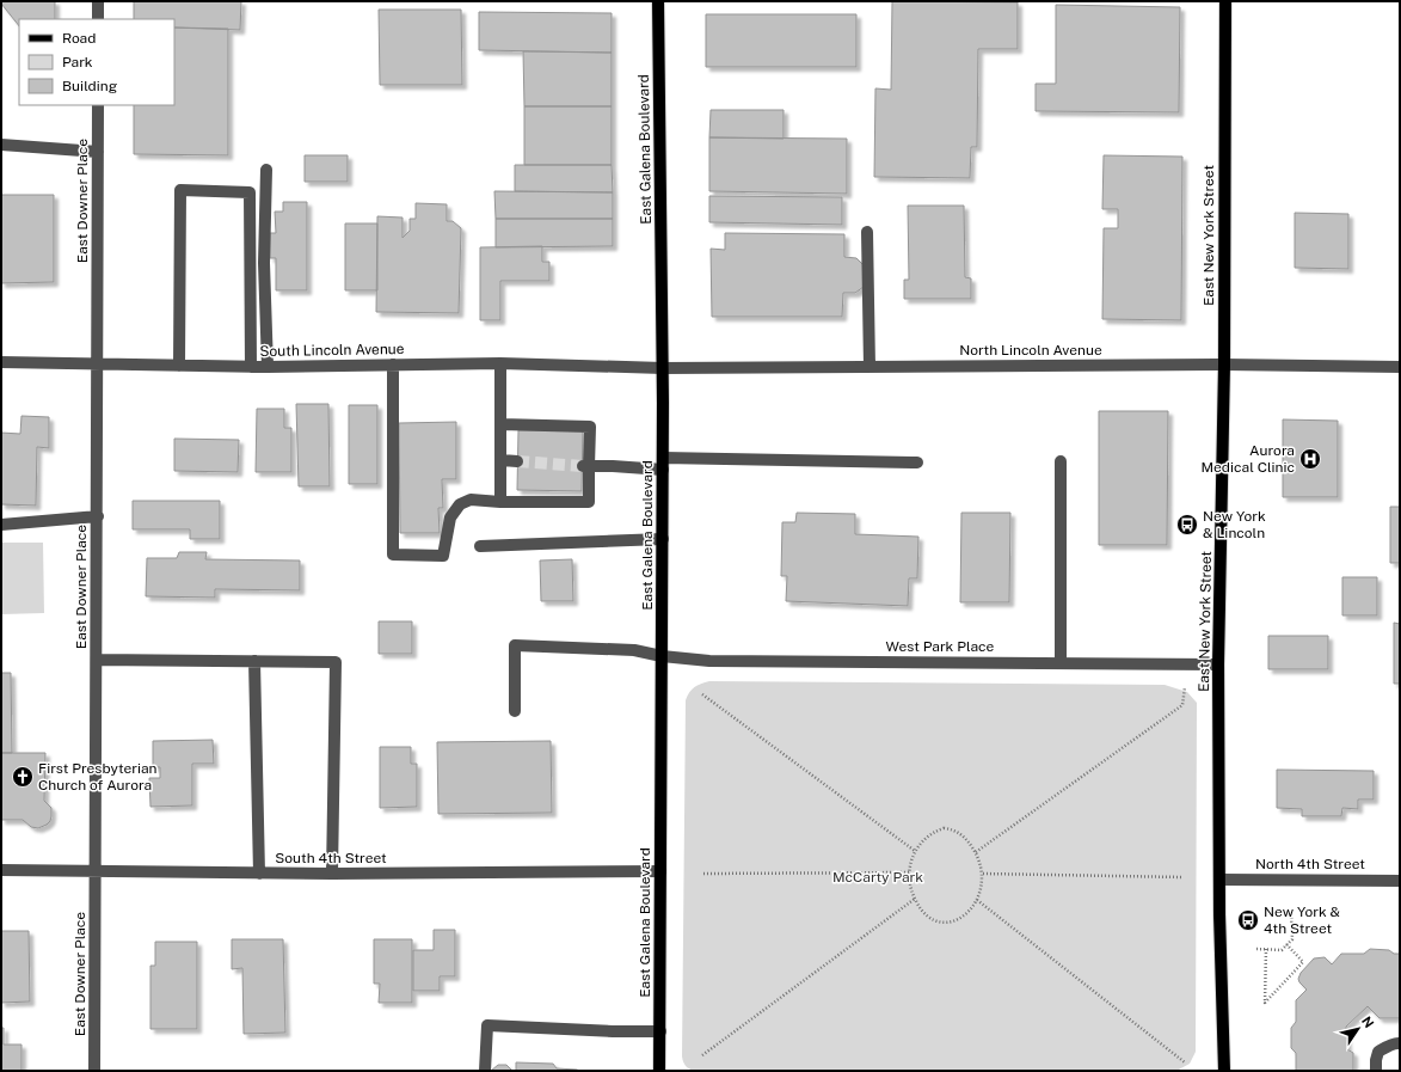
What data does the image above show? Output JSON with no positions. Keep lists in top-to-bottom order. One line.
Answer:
{"streets":{"main road":["East Galena Boulevard","East New York Street"],"street":["East Downer Place","South Lincoln Avenue","North Lincoln Avenue","West Park Place","South 4th Street","North 4th Street"]},"crossings":[["East Galena Boulevard","South Lincoln Avenue"],["East Galena Boulevard","North Lincoln Avenue"],["East Galena Boulevard","West Park Place"],["East Galena Boulevard","South 4th Street"],["East Downer Place","South Lincoln Avenue"],["East Downer Place","South 4th Street"],["East New York Street","North Lincoln Avenue"],["East New York Street","West Park Place"],["East New York Street","North 4th Street"],["South Lincoln Avenue","North Lincoln Avenue"]],"parks":["McCarty Park"],"places":{"hospital":["Aurora Medical Clinic"],"bus stop":["New York & Lincoln","New York & 4th Street"],"church":["First Presbyterian Church of Aurora"]},"legend":["Road","Park","Building"],"north":"top right"}
